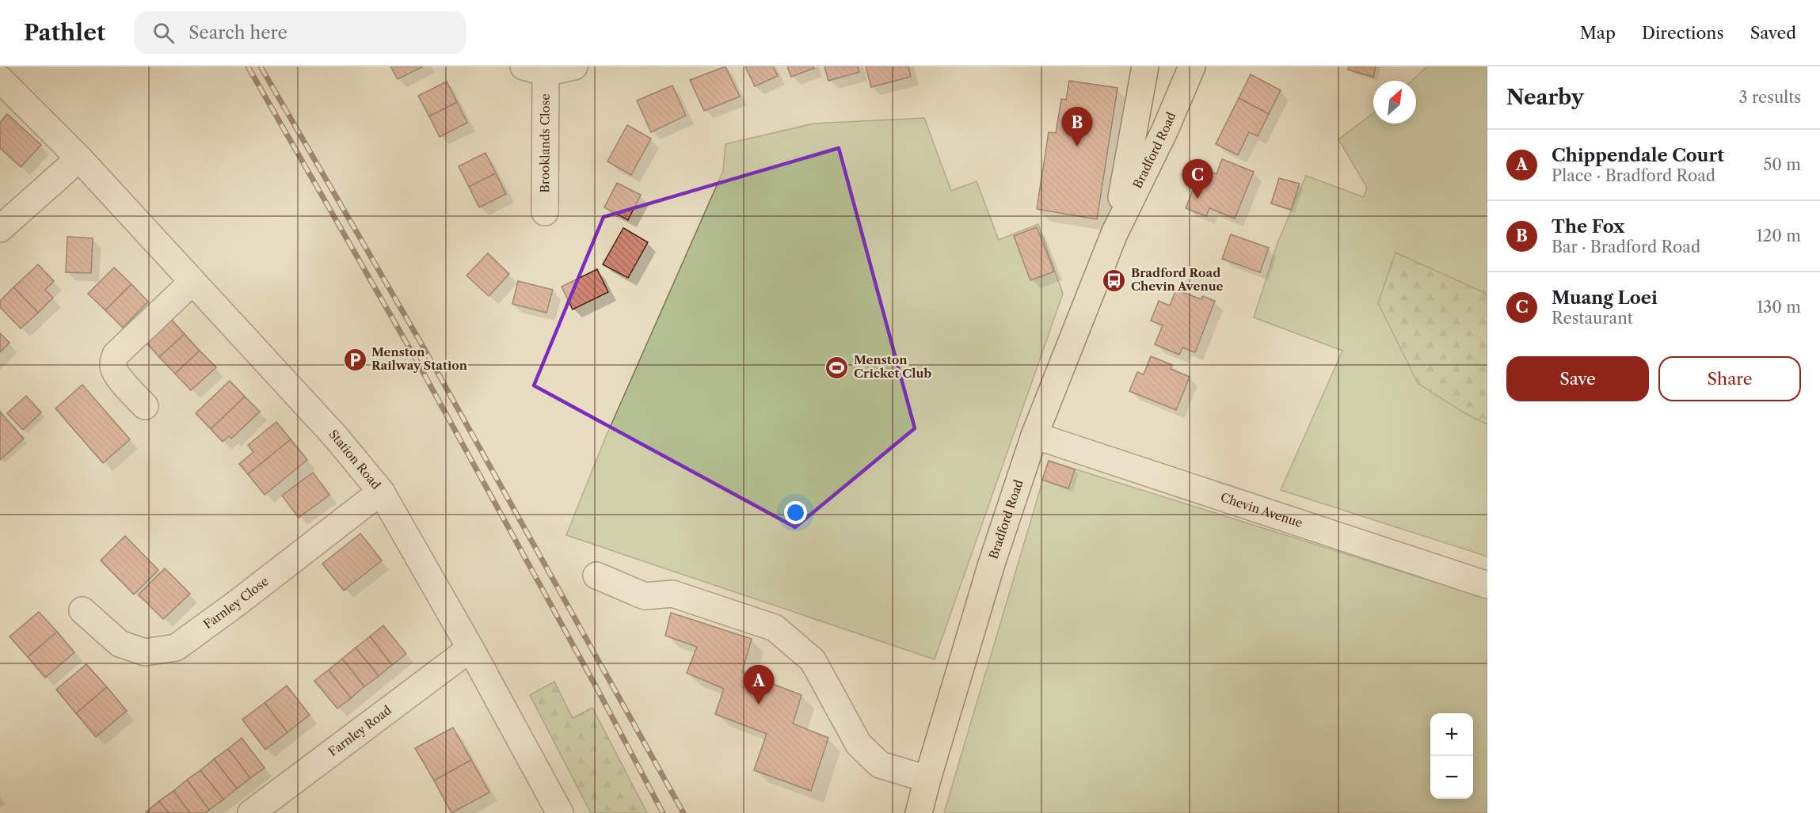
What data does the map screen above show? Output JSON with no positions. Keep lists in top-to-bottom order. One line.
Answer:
{"streets":{"main road":["Bradford Road"],"street":["Brooklands Close","Station Road","Chevin Avenue","Farnley Close","Farnley Road"]},"crossings":[["Bradford Road","Chevin Avenue"],["Station Road","Farnley Close"],["Station Road","Farnley Road"]],"places":{"bus stop":["Bradford Road Chevin Avenue"],"parking":["Menston Railway Station"],"sports":["Menston Cricket Club"]},"north":"top right","page":{"header":"Pathlet","search":"Search here","nav":["Map","Directions","Saved"],"heading":["Nearby","3 results"],"pins":["B","C","A"],"list":[{"mark":"A","name":"Chippendale Court","note":"Place · Bradford Road","value":"50 m"},{"mark":"B","name":"The Fox","note":"Bar · Bradford Road","value":"120 m"},{"mark":"C","name":"Muang Loei","note":"Restaurant","value":"130 m"}],"buttons":["Save","Share"],"map_buttons":["+","−"]}}
